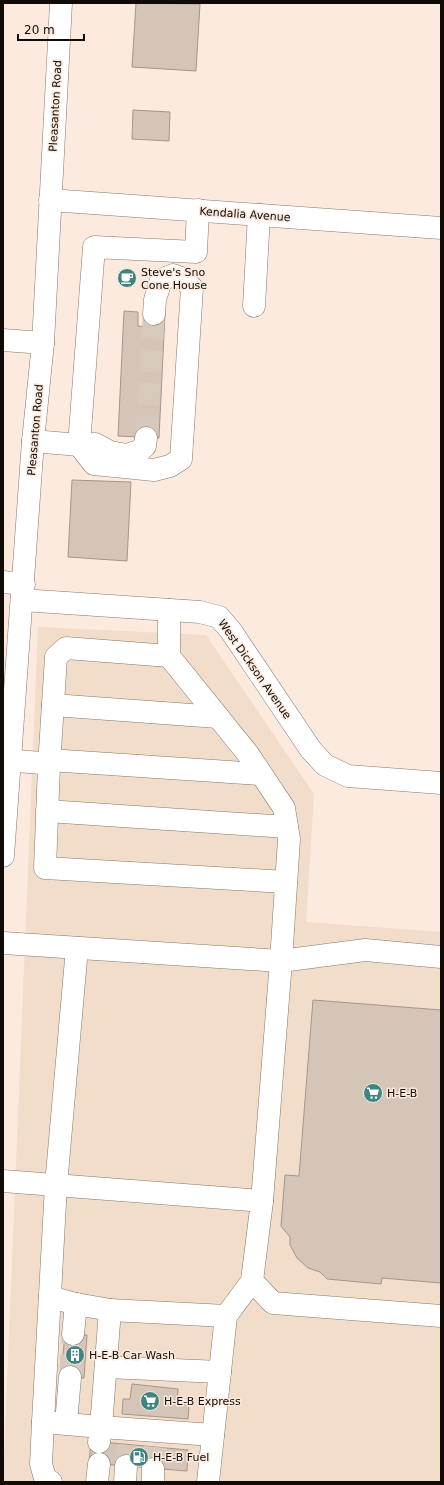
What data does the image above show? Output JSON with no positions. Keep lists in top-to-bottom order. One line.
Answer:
{"streets":{"street":["Pleasanton Road","Kendalia Avenue","West Dickson Avenue"]},"crossings":[["Pleasanton Road","Kendalia Avenue"],["Pleasanton Road","West Dickson Avenue"]],"places":{"cafe":["Steve's Sno Cone House"],"supermarket":["H-E-B","H-E-B Express"],"building":["H-E-B Car Wash"],"fuel station":["H-E-B Fuel"]},"scale_bar":"20 m"}
